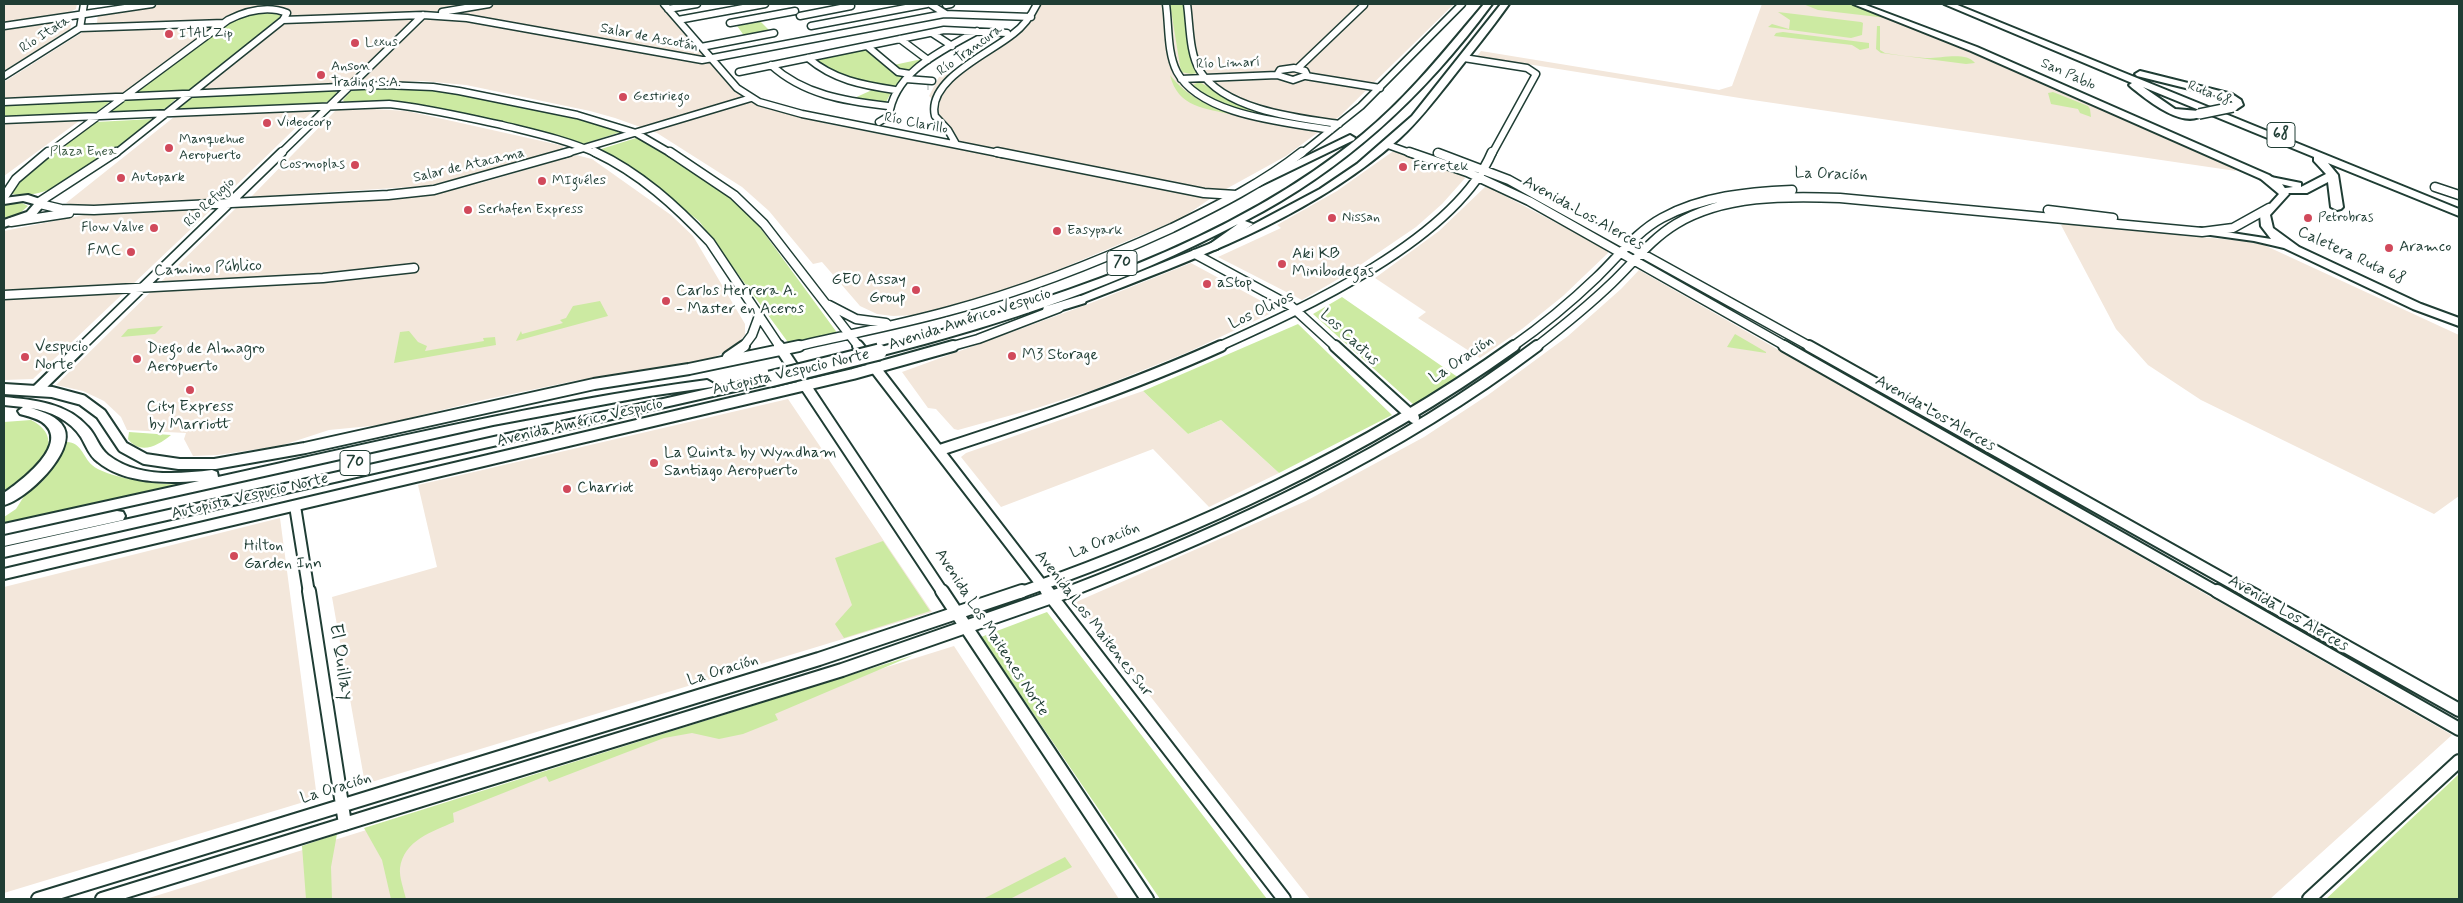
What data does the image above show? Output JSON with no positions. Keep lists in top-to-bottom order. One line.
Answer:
{"streets":{"highway":["Ruta 68","68","70","Autopista Vespucio Norte"],"main road":["San Pablo","Caletera Ruta 68","Avenida Américo Vespucio"],"street":["Río Itata","Salar de Ascotán","Río Trancura","Río Limarí","Río Clarillo","Salar de Atacama","La Oración","Río Refugio","Avenida Los Alerces","Camino Público","Los Olivos","Los Cactus","Avenida Los Maitenes Sur","Avenida Los Maitenes Norte","El Quillay"]},"crossings":[["Salar de Ascotán","Río Trancura"],["Salar de Ascotán","Río Clarillo"],["Salar de Ascotán","Río Refugio"],["Río Clarillo","Salar de Atacama"],["Río Clarillo","Avenida Américo Vespucio"],["Salar de Atacama","Río Refugio"],["Salar de Atacama","Avenida Los Maitenes Sur"],["Salar de Atacama","Avenida Los Maitenes Norte"],["La Oración","Avenida Los Alerces"],["La Oración","Caletera Ruta 68"],["La Oración","Los Cactus"],["La Oración","Avenida Los Maitenes Sur"],["La Oración","Avenida Los Maitenes Norte"],["La Oración","El Quillay"],["Río Refugio","Camino Público"],["Río Refugio","Avenida Américo Vespucio"],["Río Refugio","Avenida Los Maitenes Sur"],["Río Refugio","Avenida Los Maitenes Norte"],["Avenida Los Alerces","Los Olivos"],["Avenida Los Alerces","Avenida Américo Vespucio"],["Los Olivos","Avenida Américo Vespucio"],["Los Olivos","Los Cactus"],["Los Olivos","Avenida Los Maitenes Sur"],["Avenida Américo Vespucio","Los Cactus"],["Avenida Américo Vespucio","Avenida Los Maitenes Sur"],["Avenida Américo Vespucio","Avenida Los Maitenes Norte"],["Avenida Américo Vespucio","El Quillay"],["Autopista Vespucio Norte","Avenida Los Maitenes Norte"]],"parks":["Plaza Enea"],"places":["ITAL Zip","Lexus","Anson Trading S.A.","Gestiriego","Videocorp","Manquehue Aeropuerto","Cosmoplas","Ferretek","Autopark","MIguéles","Serhafen Express","Nissan","Petrobras","Flow Valve","Easypark","Aramco","FMC","Aki KB Minibodegas","aStop","GEO Assay Group","Carlos Herrera A. - Master en Aceros","M3 Storage","Vespucio Norte","Diego de Almagro Aeropuerto","City Express by Marriott","La Quinta by Wyndham Santiago Aeropuerto","Charriot","Hilton Garden Inn"]}
